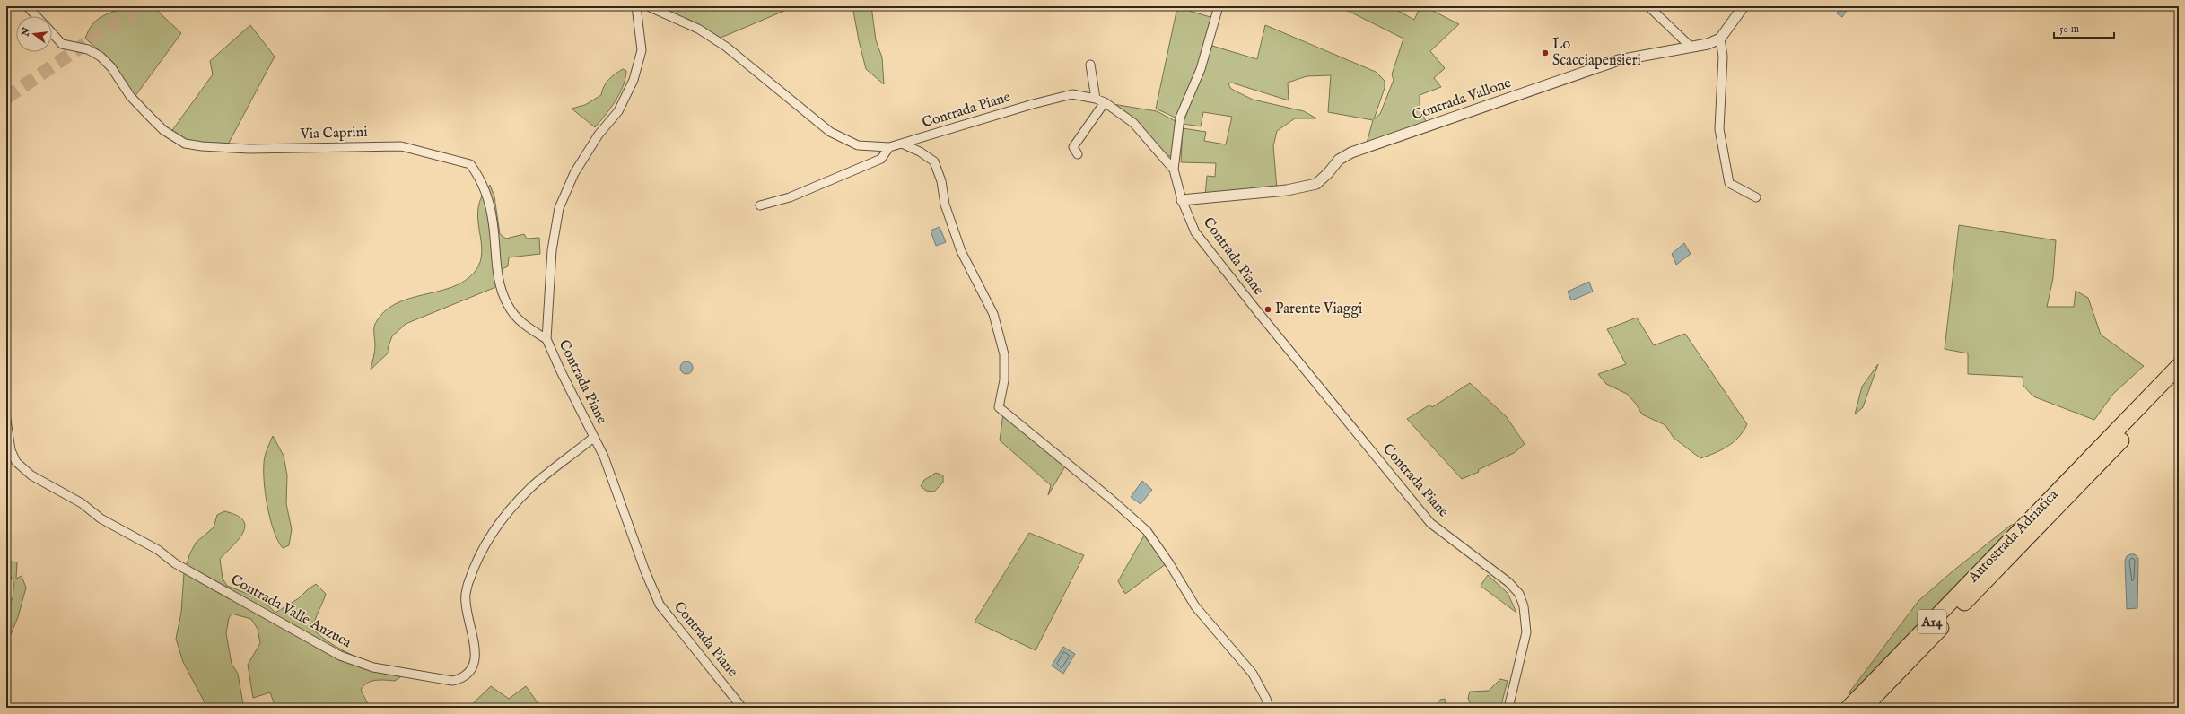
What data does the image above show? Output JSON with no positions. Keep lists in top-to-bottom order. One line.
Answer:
{"streets":{"highway":["Autostrada Adriatica","A14"],"street":["Contrada Vallone","Contrada Piane","Via Caprini","Contrada Valle Anzuca"]},"crossings":[["Contrada Vallone","Contrada Piane"],["Contrada Piane","Via Caprini"],["Contrada Piane","Contrada Valle Anzuca"]],"places":["Lo Scacciapensieri","Parente Viaggi"],"scale_bar":"50 m","north":"left"}
